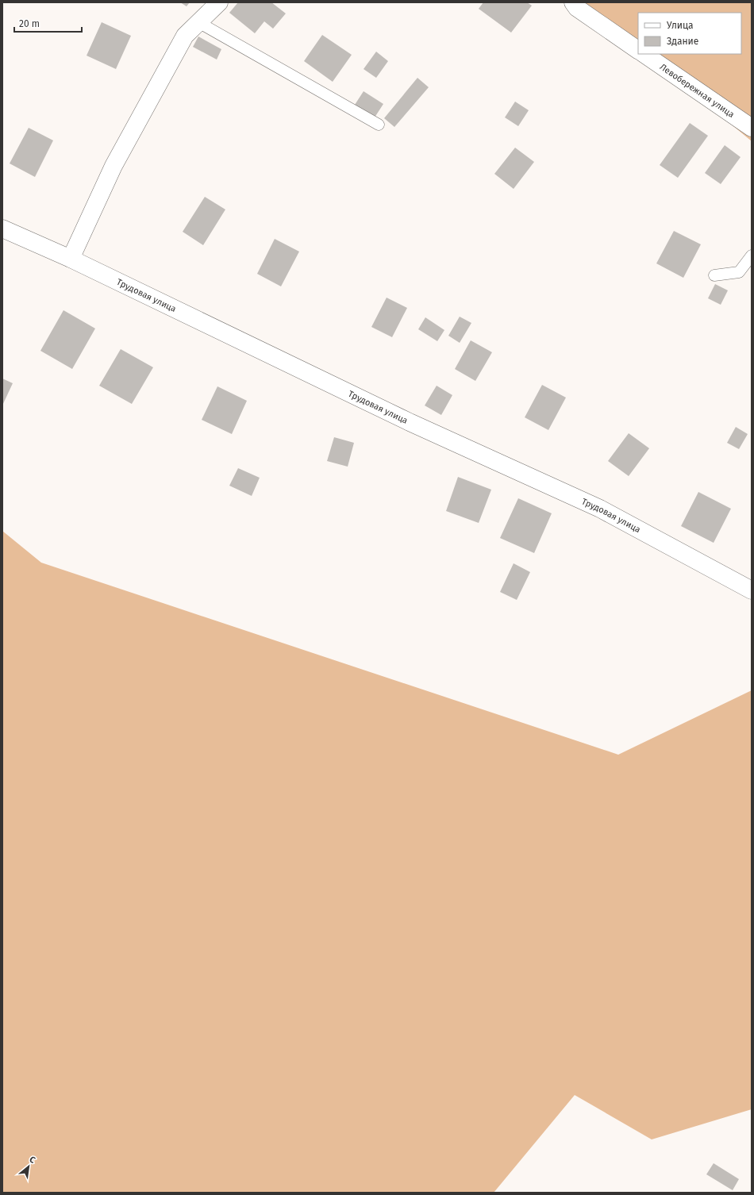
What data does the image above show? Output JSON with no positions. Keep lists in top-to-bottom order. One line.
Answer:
{"streets":{"street":["Левобережная улица","Трудовая улица"]},"legend":["Улица","Здание"],"scale_bar":"20 m","north":"top right"}
